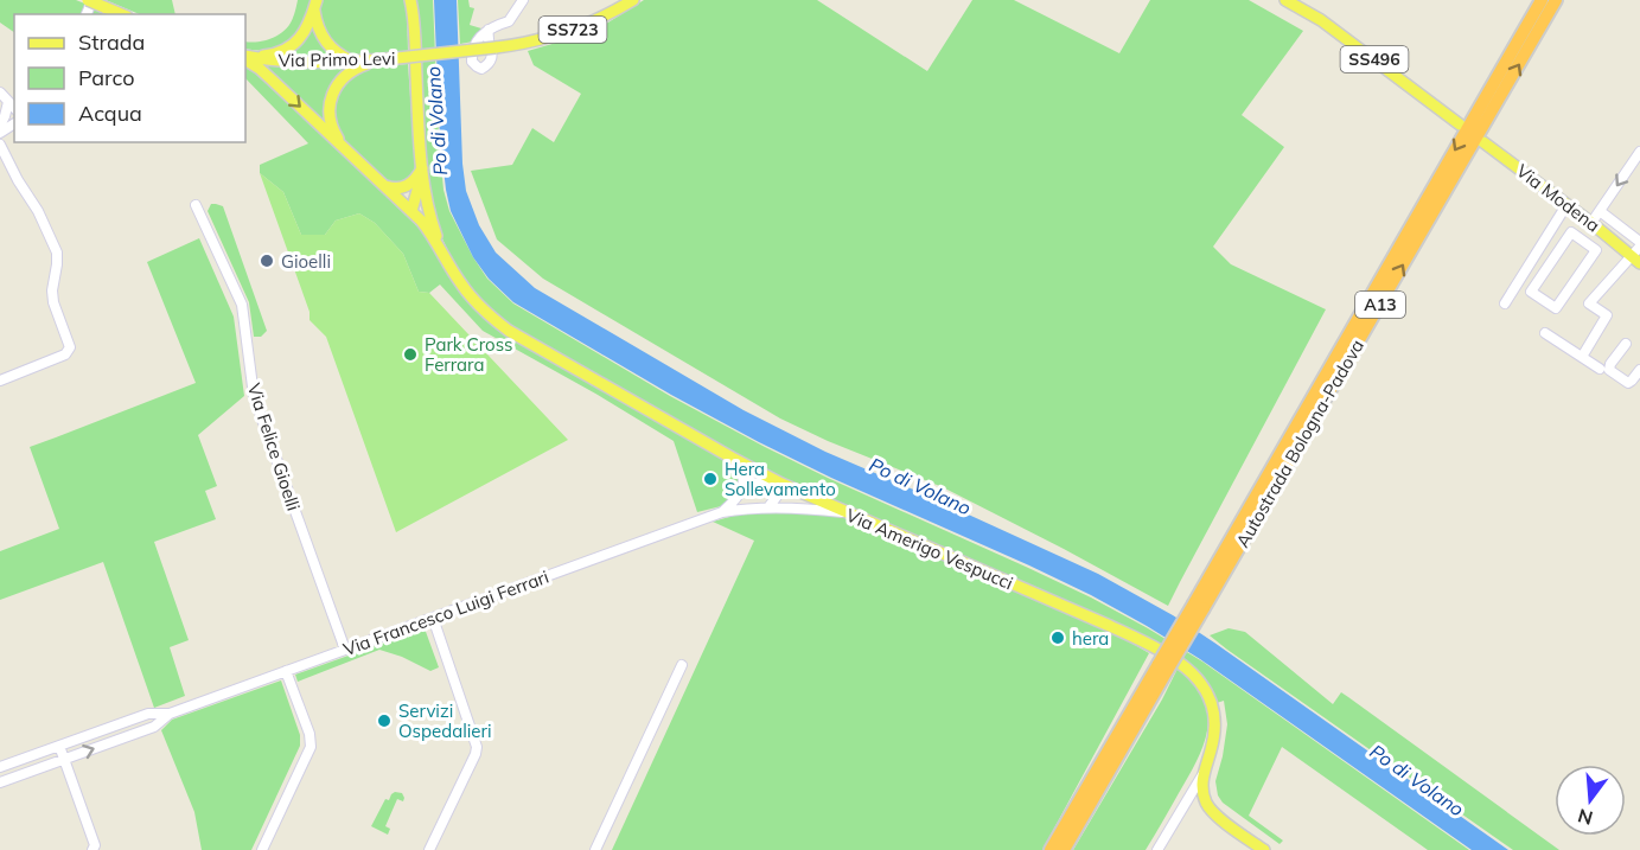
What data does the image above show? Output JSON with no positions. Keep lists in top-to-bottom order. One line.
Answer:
{"streets":{"highway":["A13","Autostrada Bologna-Padova"],"main road":["SS723","Via Primo Levi","SS496","Via Modena","Via Amerigo Vespucci"],"street":["Via Felice Gioelli","Via Francesco Luigi Ferrari"]},"crossings":[["Via Felice Gioelli","Via Francesco Luigi Ferrari"],["Via Amerigo Vespucci","Via Francesco Luigi Ferrari"]],"water":["Po di Volano"],"places":["Gioelli","Park Cross Ferrara","Hera Sollevamento","hera","Servizi Ospedalieri"],"legend":["Strada","Parco","Acqua"],"north":"bottom"}
